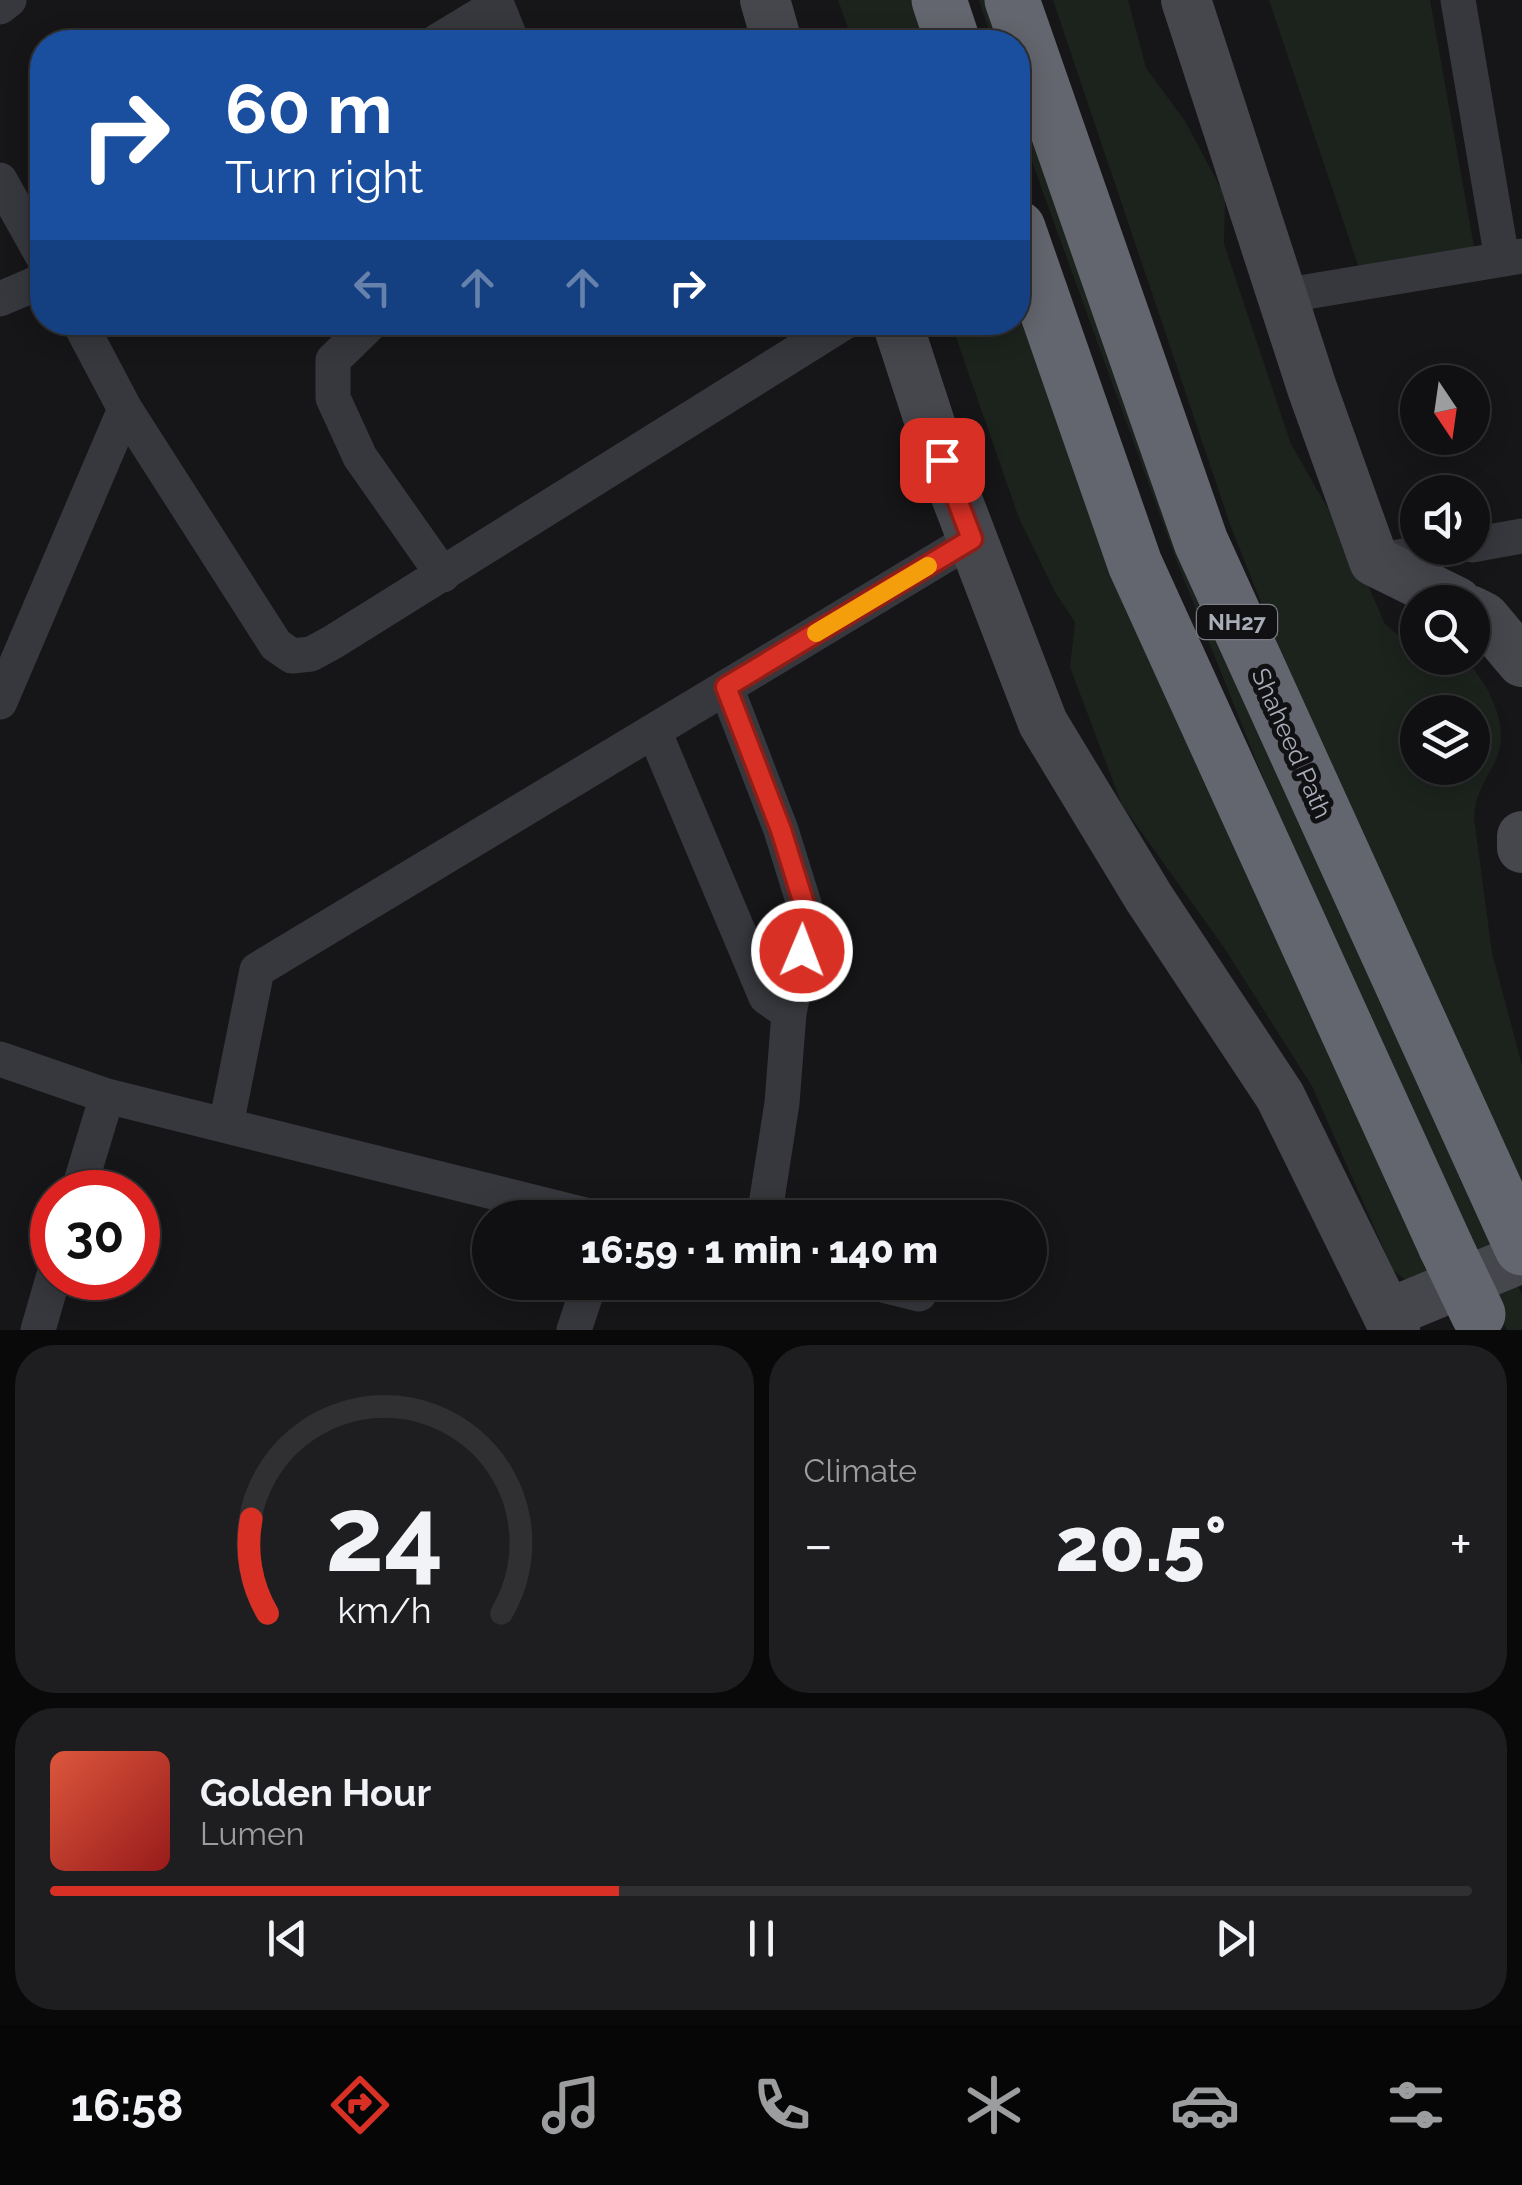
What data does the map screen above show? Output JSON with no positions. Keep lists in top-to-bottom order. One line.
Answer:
{"streets":{"highway":["NH27","Shaheed Path"]},"north":"bottom","page":{"turn":["60 m","Turn right"],"limit":"30","trip":"16:59 · 1 min · 140 m","tile":"Climate","heat":["−","20.5°","+"],"song":["Golden Hour","Lumen"],"tabs":"16:58","gauge":["24","km/h"]}}
